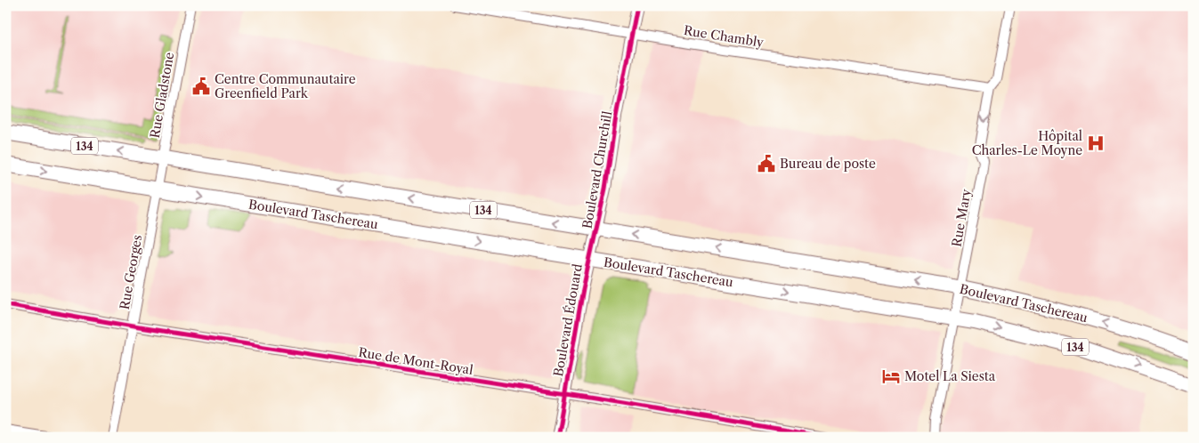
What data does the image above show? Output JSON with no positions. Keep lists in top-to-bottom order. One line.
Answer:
{"streets":{"main road":["134","Boulevard Taschereau"],"street":["Rue Chambly","Rue Gladstone","Boulevard Churchill","Rue Mary","Rue Georges","Boulevard Édouard","Rue de Mont-Royal"]},"crossings":[["Rue Chambly","Boulevard Churchill"],["Rue Chambly","Rue Mary"],["Rue Gladstone","Boulevard Taschereau"],["Rue Gladstone","Rue Georges"],["Boulevard Churchill","Boulevard Taschereau"],["Boulevard Churchill","Boulevard Édouard"],["Boulevard Taschereau","Rue Mary"],["Boulevard Taschereau","Rue Georges"],["Boulevard Taschereau","Boulevard Édouard"],["Rue Georges","Rue de Mont-Royal"],["Boulevard Édouard","Rue de Mont-Royal"]],"one_way":["Rue Mary"],"places":{"public building":["Centre Communautaire Greenfield Park","Bureau de poste"],"hospital":["Hôpital Charles-Le Moyne"],"hotel":["Motel La Siesta"]}}
